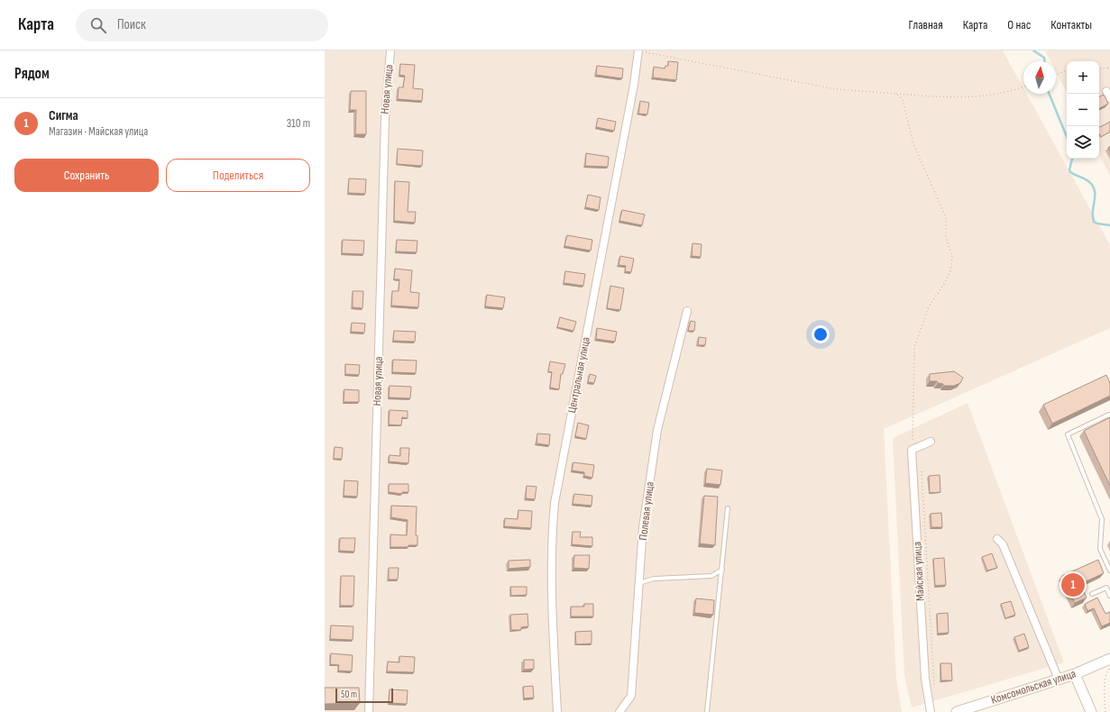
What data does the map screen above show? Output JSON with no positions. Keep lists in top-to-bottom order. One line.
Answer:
{"streets":{"main road":["Комсомольская улица"],"street":["Новая улица","Центральная улица","Полевая улица","Майская улица"]},"scale_bar":"50 m","north":"top","page":{"header":"Карта","search":"Поиск","nav":["Главная","Карта","О нас","Контакты"],"heading":"Рядом","map_buttons":["+","−"],"list":[{"mark":"1","name":"Сигма","note":"Магазин · Майская улица","value":"310 m"}],"buttons":["Сохранить","Поделиться"],"pins":"1","scale":"50 m"}}
